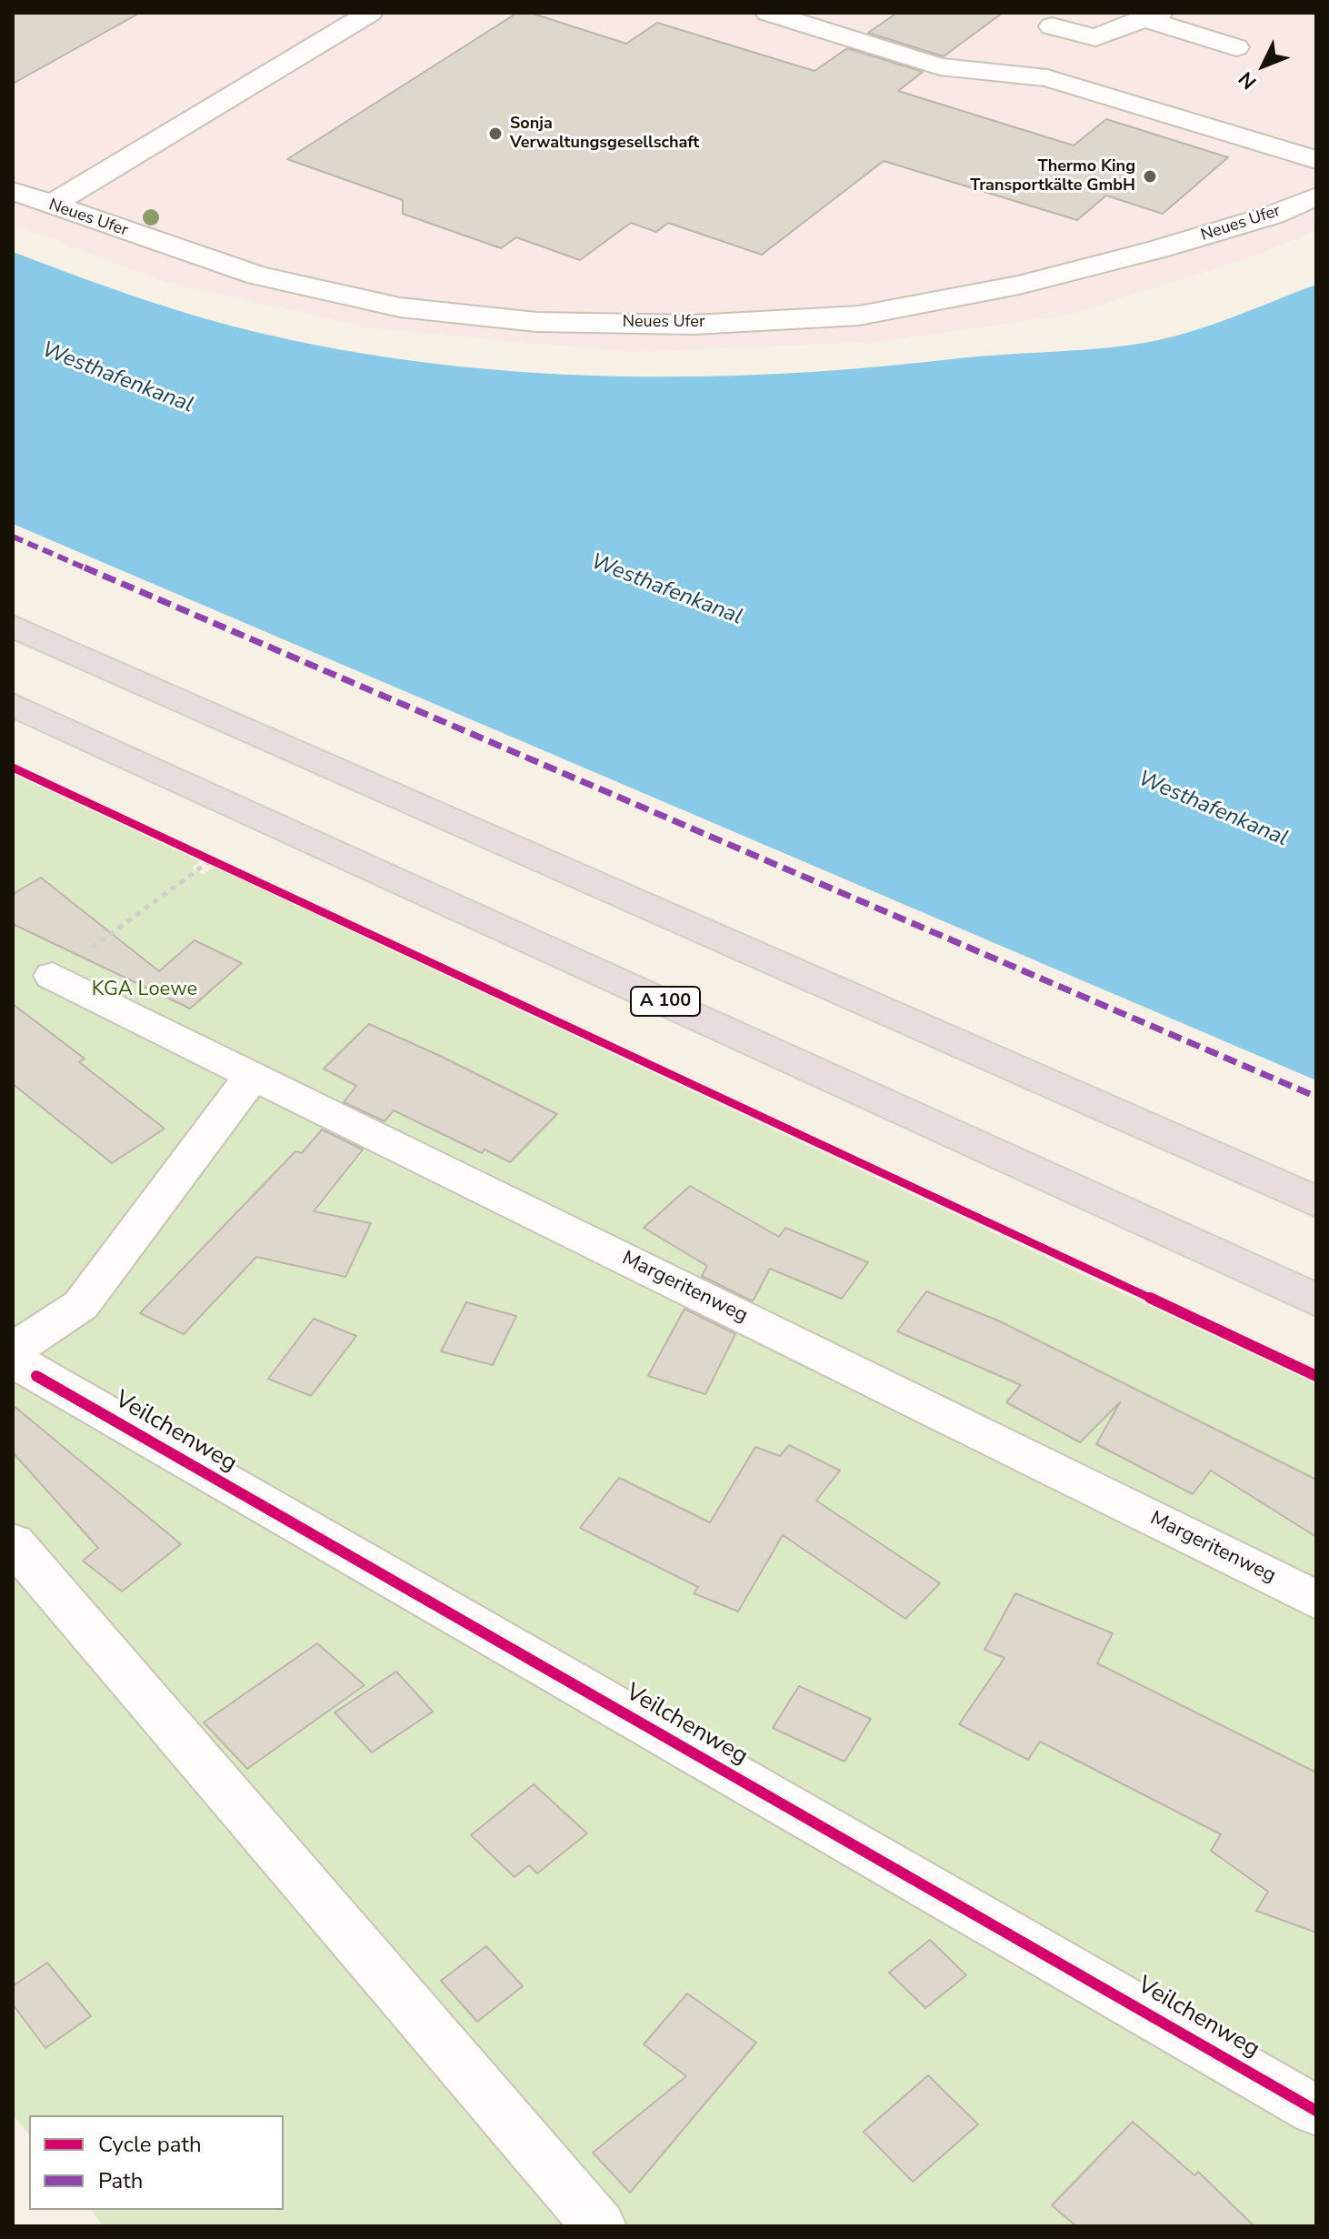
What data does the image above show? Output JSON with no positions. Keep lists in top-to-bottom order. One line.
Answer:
{"streets":{"highway":["A 100"],"street":["Neues Ufer","Margeritenweg","Veilchenweg"]},"water":["Westhafenkanal"],"parks":["KGA Loewe"],"places":["Sonja Verwaltungsgesellschaft","Thermo King Transportkälte GmbH"],"legend":["Cycle path","Path"],"north":"bottom left"}
